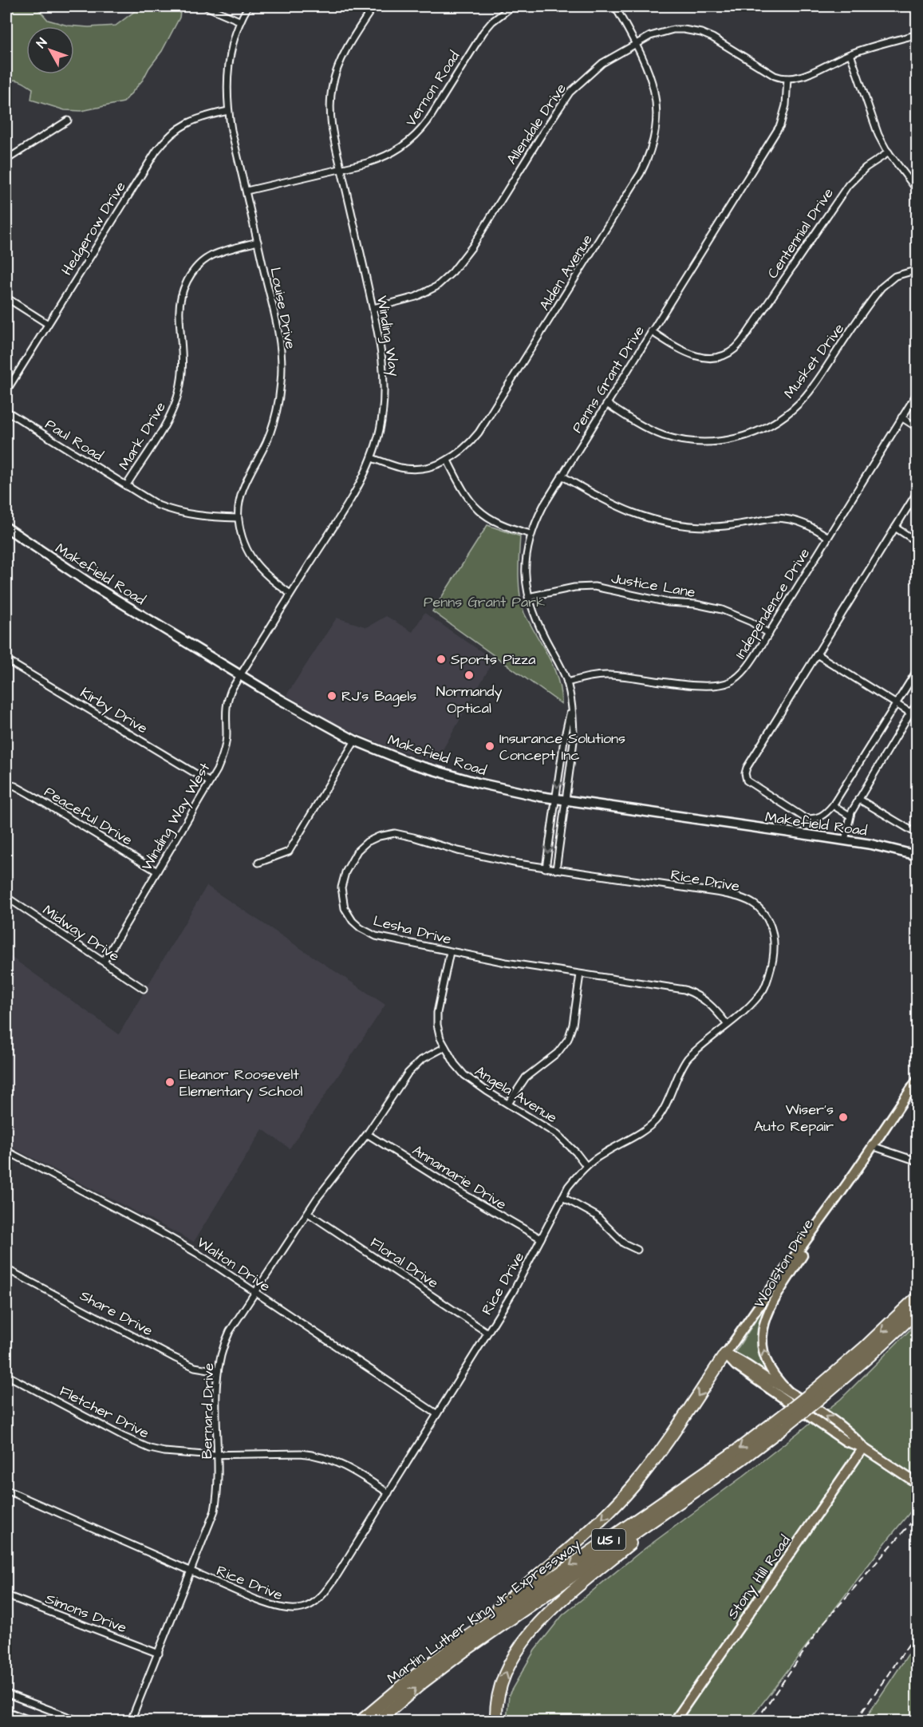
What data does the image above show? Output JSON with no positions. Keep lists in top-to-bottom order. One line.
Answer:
{"streets":{"highway":["US 1","Martin Luther King Jr. Expressway"],"main road":["Woolston Drive","Stony Hill Road"],"street":["Vernon Road","Allendale Drive","Hedgerow Drive","Centennial Drive","Alden Avenue","Louise Drive","Winding Way","Musket Drive","Penns Grant Drive","Mark Drive","Paul Road","Makefield Road","Justice Lane","Independence Drive","Kirby Drive","Peaceful Drive","Winding Way West","Rice Drive","Lesha Drive","Midway Drive","Angela Avenue","Annamarie Drive","Floral Drive","Walton Drive","Share Drive","Bernard Drive","Fletcher Drive","Simons Drive"]},"crossings":[["Vernon Road","Louise Drive"],["Vernon Road","Winding Way"],["Allendale Drive","Alden Avenue"],["Allendale Drive","Winding Way"],["Allendale Drive","Penns Grant Drive"],["Hedgerow Drive","Louise Drive"],["Centennial Drive","Penns Grant Drive"],["Alden Avenue","Winding Way"],["Louise Drive","Winding Way"],["Louise Drive","Mark Drive"],["Louise Drive","Paul Road"],["Winding Way","Makefield Road"],["Winding Way","Winding Way West"],["Musket Drive","Penns Grant Drive"],["Penns Grant Drive","Makefield Road"],["Penns Grant Drive","Justice Lane"],["Penns Grant Drive","Independence Drive"],["Penns Grant Drive","Rice Drive"],["Penns Grant Drive","Lesha Drive"],["Mark Drive","Paul Road"],["Makefield Road","Winding Way West"],["Justice Lane","Independence Drive"],["Kirby Drive","Winding Way West"],["Peaceful Drive","Winding Way West"],["Winding Way West","Midway Drive"],["Rice Drive","Lesha Drive"],["Rice Drive","Angela Avenue"],["Rice Drive","Annamarie Drive"],["Rice Drive","Floral Drive"],["Rice Drive","Walton Drive"],["Rice Drive","Bernard Drive"],["Rice Drive","Fletcher Drive"],["Lesha Drive","Angela Avenue"],["Angela Avenue","Bernard Drive"],["Annamarie Drive","Bernard Drive"],["Floral Drive","Bernard Drive"],["Woolston Drive","Stony Hill Road"],["Walton Drive","Bernard Drive"],["Share Drive","Bernard Drive"],["Bernard Drive","Fletcher Drive"],["Bernard Drive","Simons Drive"]],"parks":["Penns Grant Park"],"places":["Sports Pizza","Normandy Optical","RJ's Bagels","Insurance Solutions Concept Inc","Eleanor Roosevelt Elementary School","Wiser's Auto Repair"],"north":"top left"}
